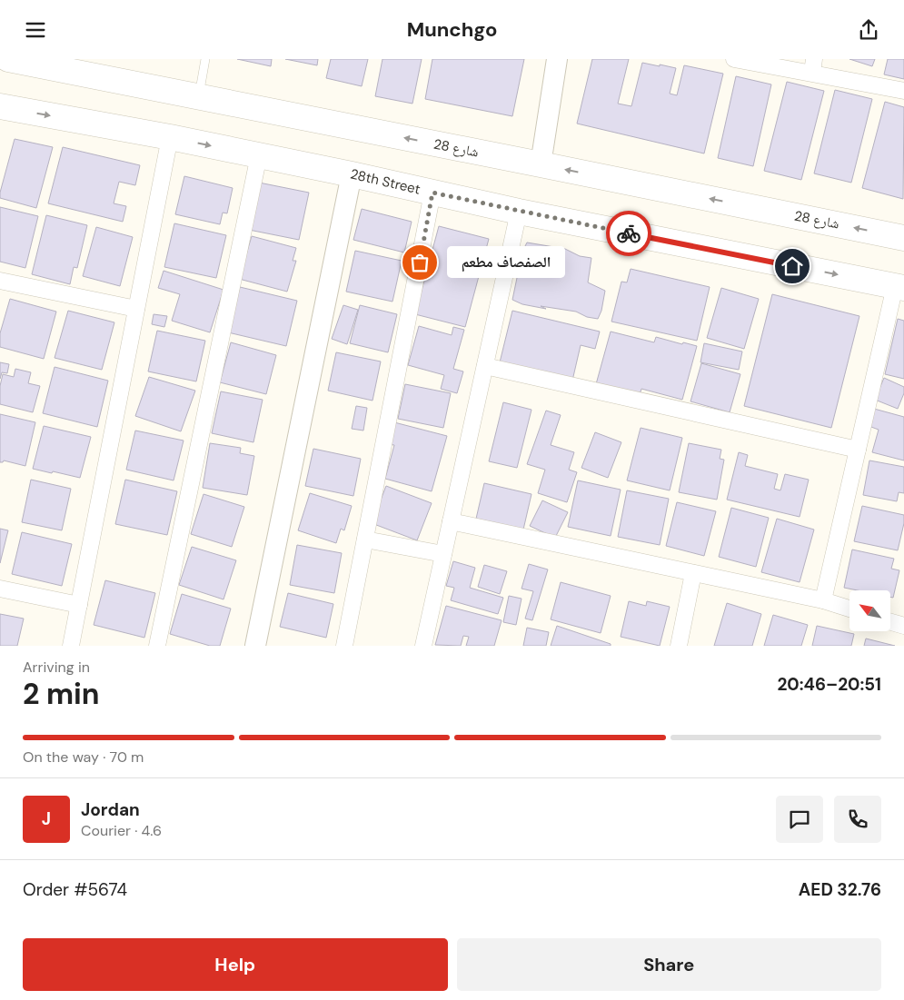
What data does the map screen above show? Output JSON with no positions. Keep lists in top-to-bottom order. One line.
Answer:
{"streets":{"main road":["شارع 28","28th Street"]},"one_way":["شارع 28","28th Street"],"places":["الصفصاف مطعم"],"north":"top left","page":{"header":"Munchgo","bubble":"الصفصاف مطعم","heading":["2 min","Arriving in","20:46–20:51"],"panel":["Jordan","Courier · 4.6","Order #5674","AED 32.76"],"bar":"On the way · 70 m","round":"J","buttons":["Help","Share"]}}
